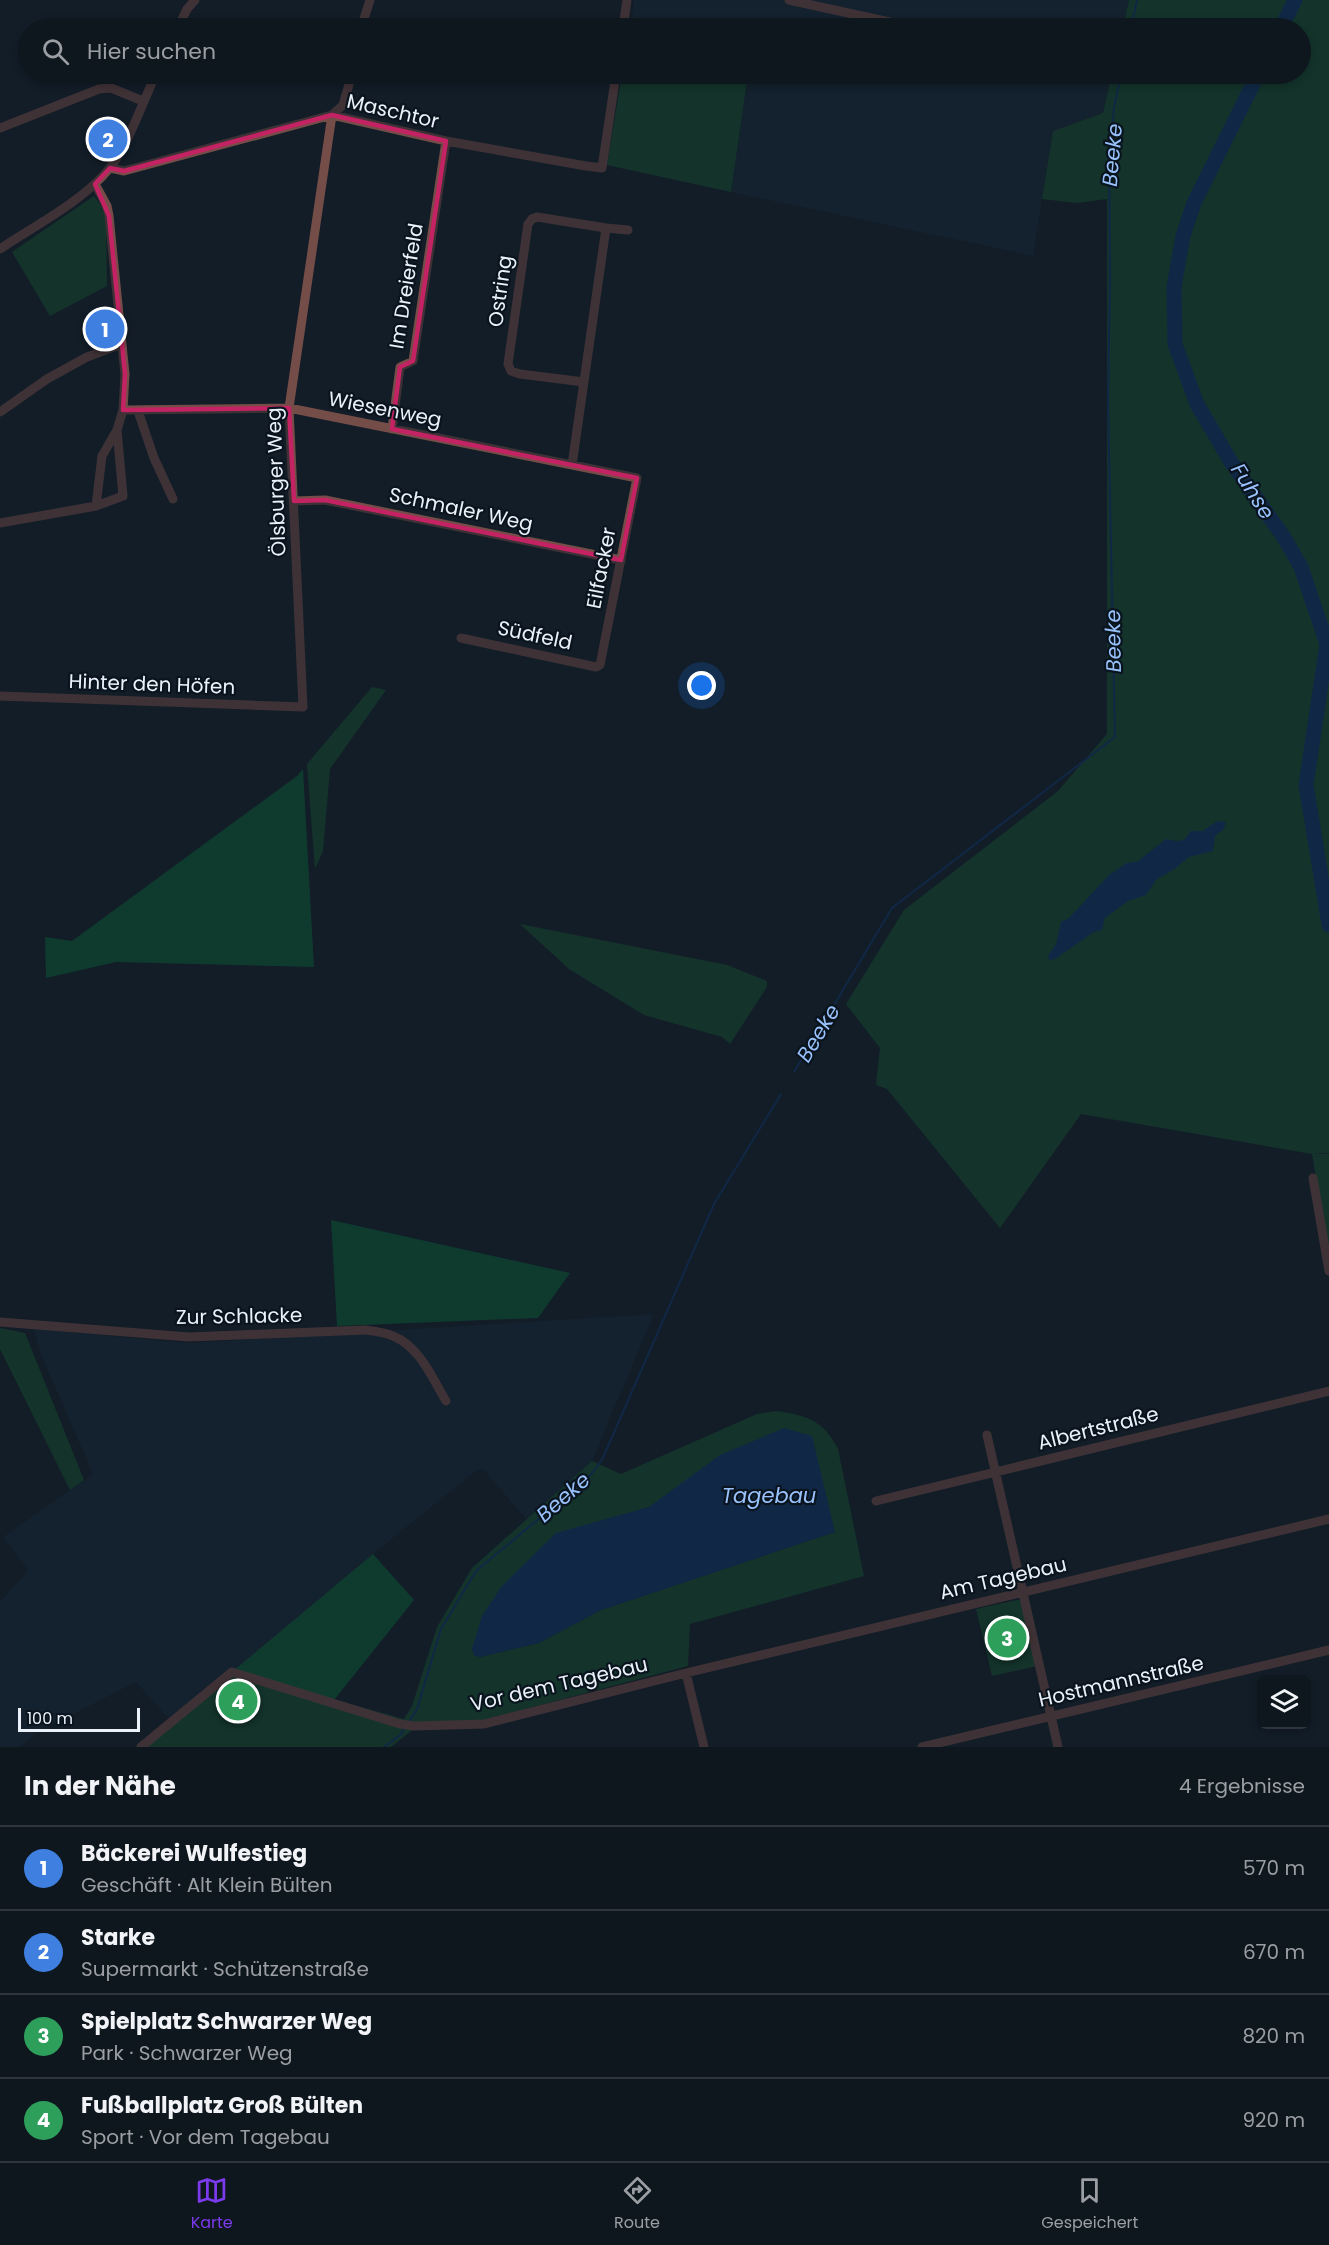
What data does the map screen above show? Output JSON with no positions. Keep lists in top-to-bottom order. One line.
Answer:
{"streets":{"street":["Maschtor","Im Dreierfeld","Ostring","Wiesenweg","Ölsburger Weg","Schmaler Weg","Eilfacker","Südfeld","Hinter den Höfen","Zur Schlacke","Albertstraße","Am Tagebau","Hostmannstraße","Vor dem Tagebau"]},"crossings":[["Maschtor","Im Dreierfeld"],["Maschtor","Ölsburger Weg"],["Im Dreierfeld","Wiesenweg"],["Wiesenweg","Ölsburger Weg"],["Wiesenweg","Eilfacker"],["Ölsburger Weg","Schmaler Weg"],["Ölsburger Weg","Hinter den Höfen"],["Schmaler Weg","Eilfacker"],["Eilfacker","Südfeld"],["Am Tagebau","Vor dem Tagebau"]],"water":["Beeke","Fuhse","Tagebau"],"scale_bar":"100 m","page":{"search":"Hier suchen","pins":["2","1","3","4"],"scale":"100 m","heading":["In der Nähe","4 Ergebnisse"],"list":[{"mark":"1","name":"Bäckerei Wulfestieg","note":"Geschäft · Alt Klein Bülten","value":"570 m"},{"mark":"2","name":"Starke","note":"Supermarkt · Schützenstraße","value":"670 m"},{"mark":"3","name":"Spielplatz Schwarzer Weg","note":"Park · Schwarzer Weg","value":"820 m"},{"mark":"4","name":"Fußballplatz Groß Bülten","note":"Sport · Vor dem Tagebau","value":"920 m"}],"nav":["Karte","Route","Gespeichert"]}}
